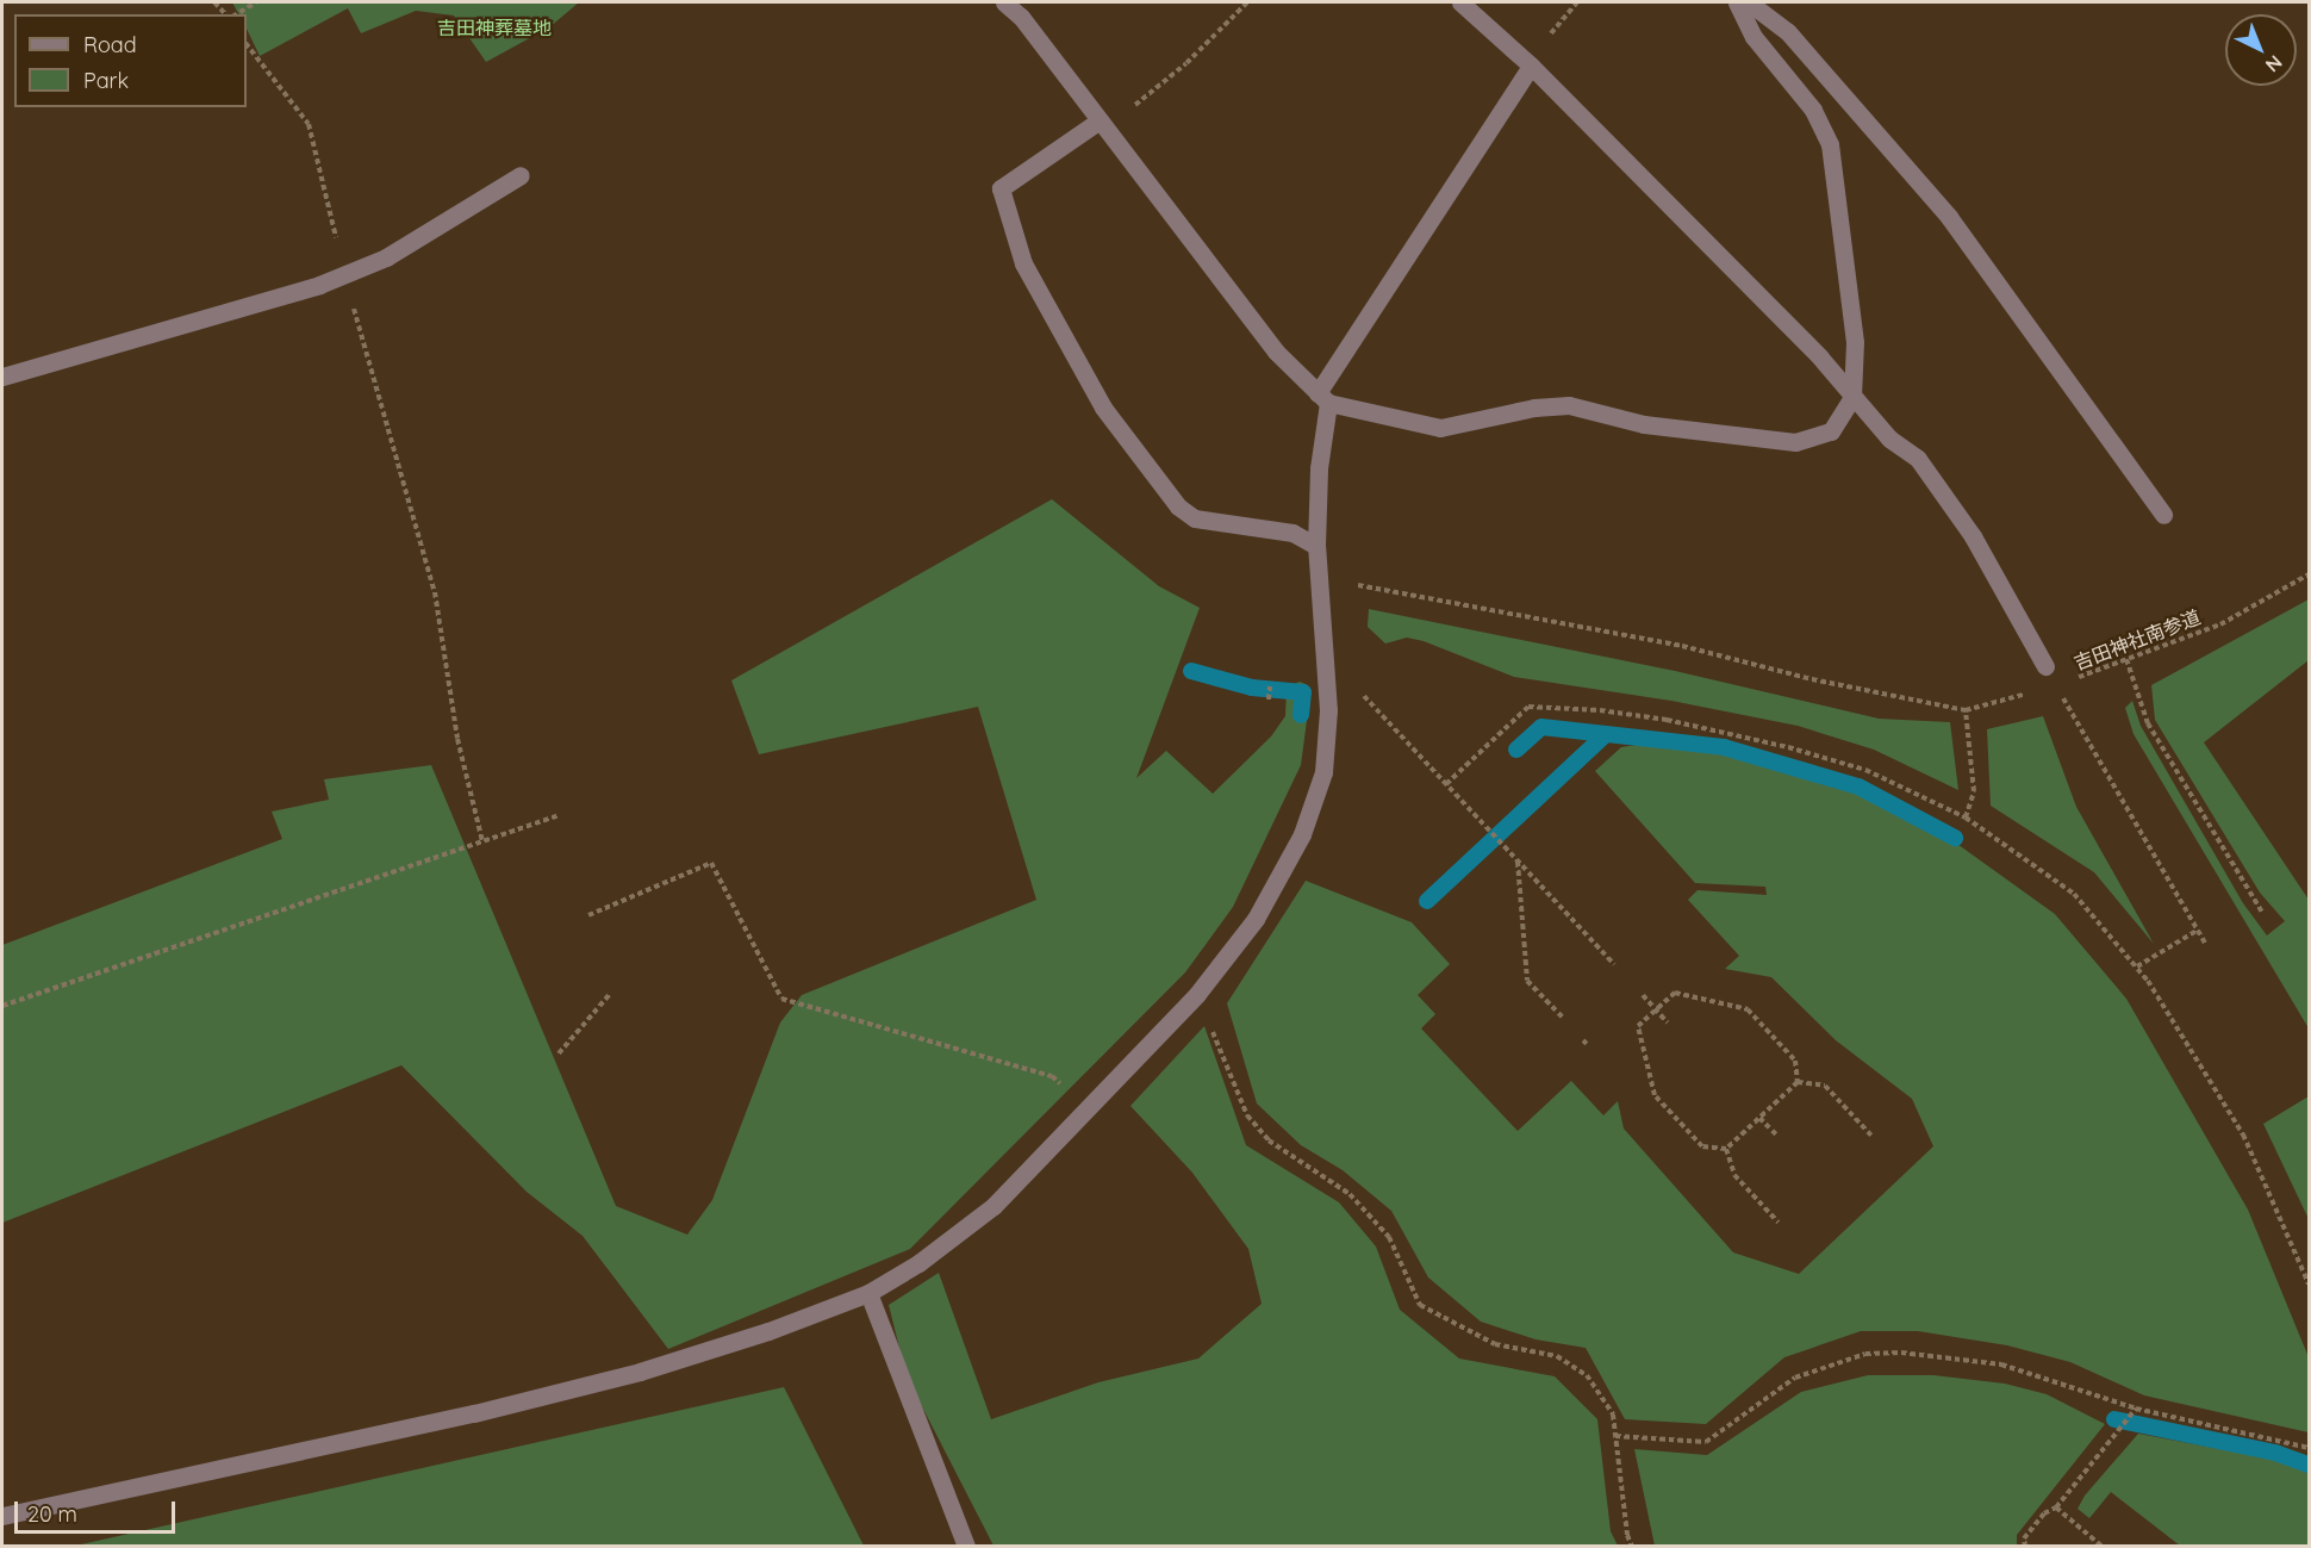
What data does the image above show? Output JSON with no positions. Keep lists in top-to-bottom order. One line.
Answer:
{"streets":{"path":["吉田神社南参道"]},"parks":["吉田神葬墓地"],"legend":["Road","Park"],"scale_bar":"20 m","north":"bottom right"}
